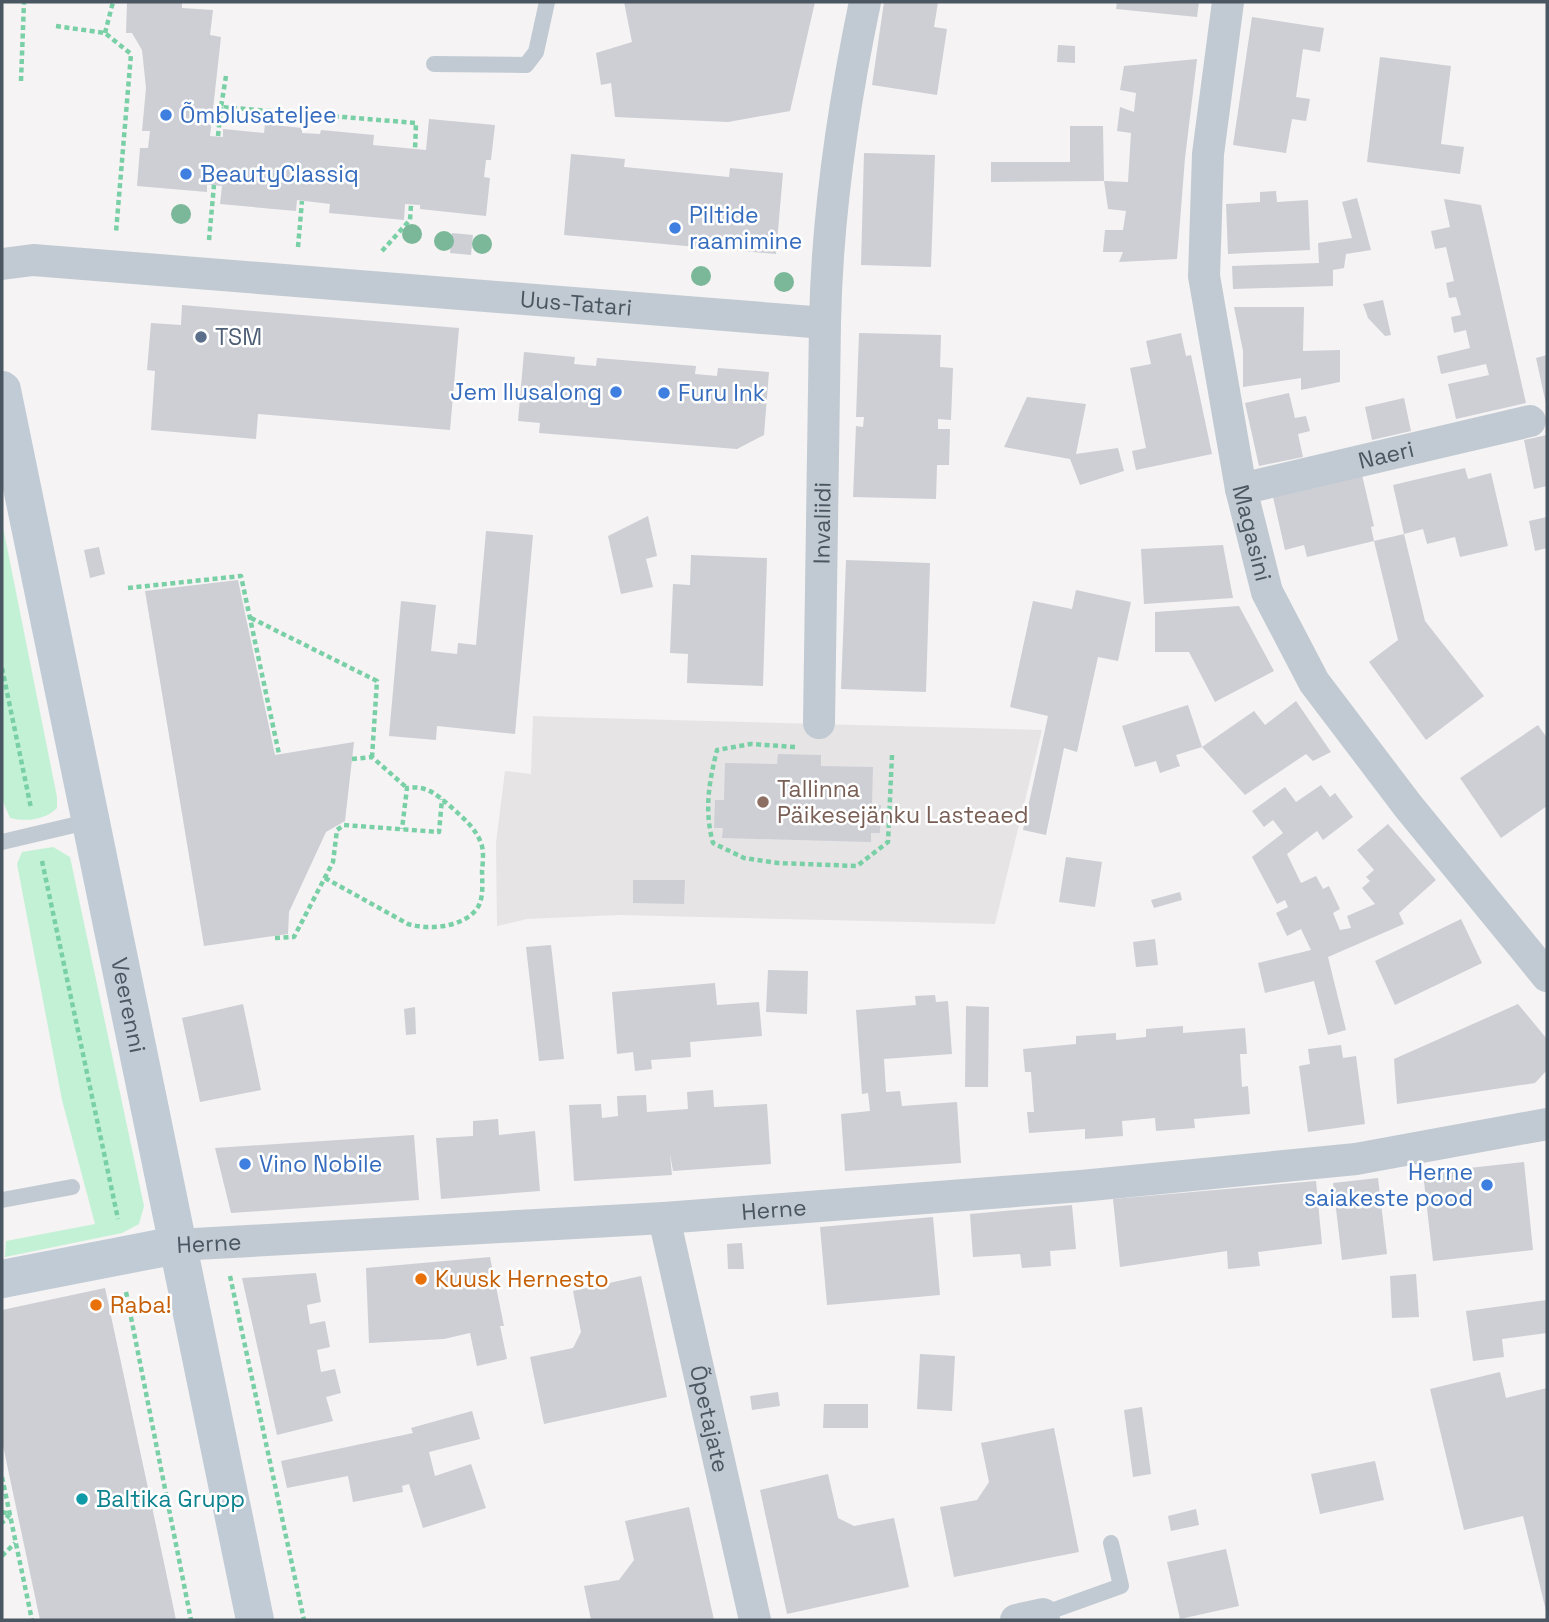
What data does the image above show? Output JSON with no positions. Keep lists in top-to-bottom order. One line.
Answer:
{"streets":{"street":["Uus-Tatari","Naeri","Invaliidi","Magasini","Veerenni","Herne","Õpetajate"]},"crossings":[["Uus-Tatari","Invaliidi"],["Naeri","Magasini"],["Veerenni","Herne"],["Herne","Õpetajate"]],"places":["Õmblusateljee","BeautyClassiq","Piltide raamimine","TSM","Jem Ilusalong","Furu Ink","Tallinna Päikesejänku Lasteaed","Vino Nobile","Herne saiakeste pood","Kuusk Hernesto","Raba!","Baltika Grupp"]}
